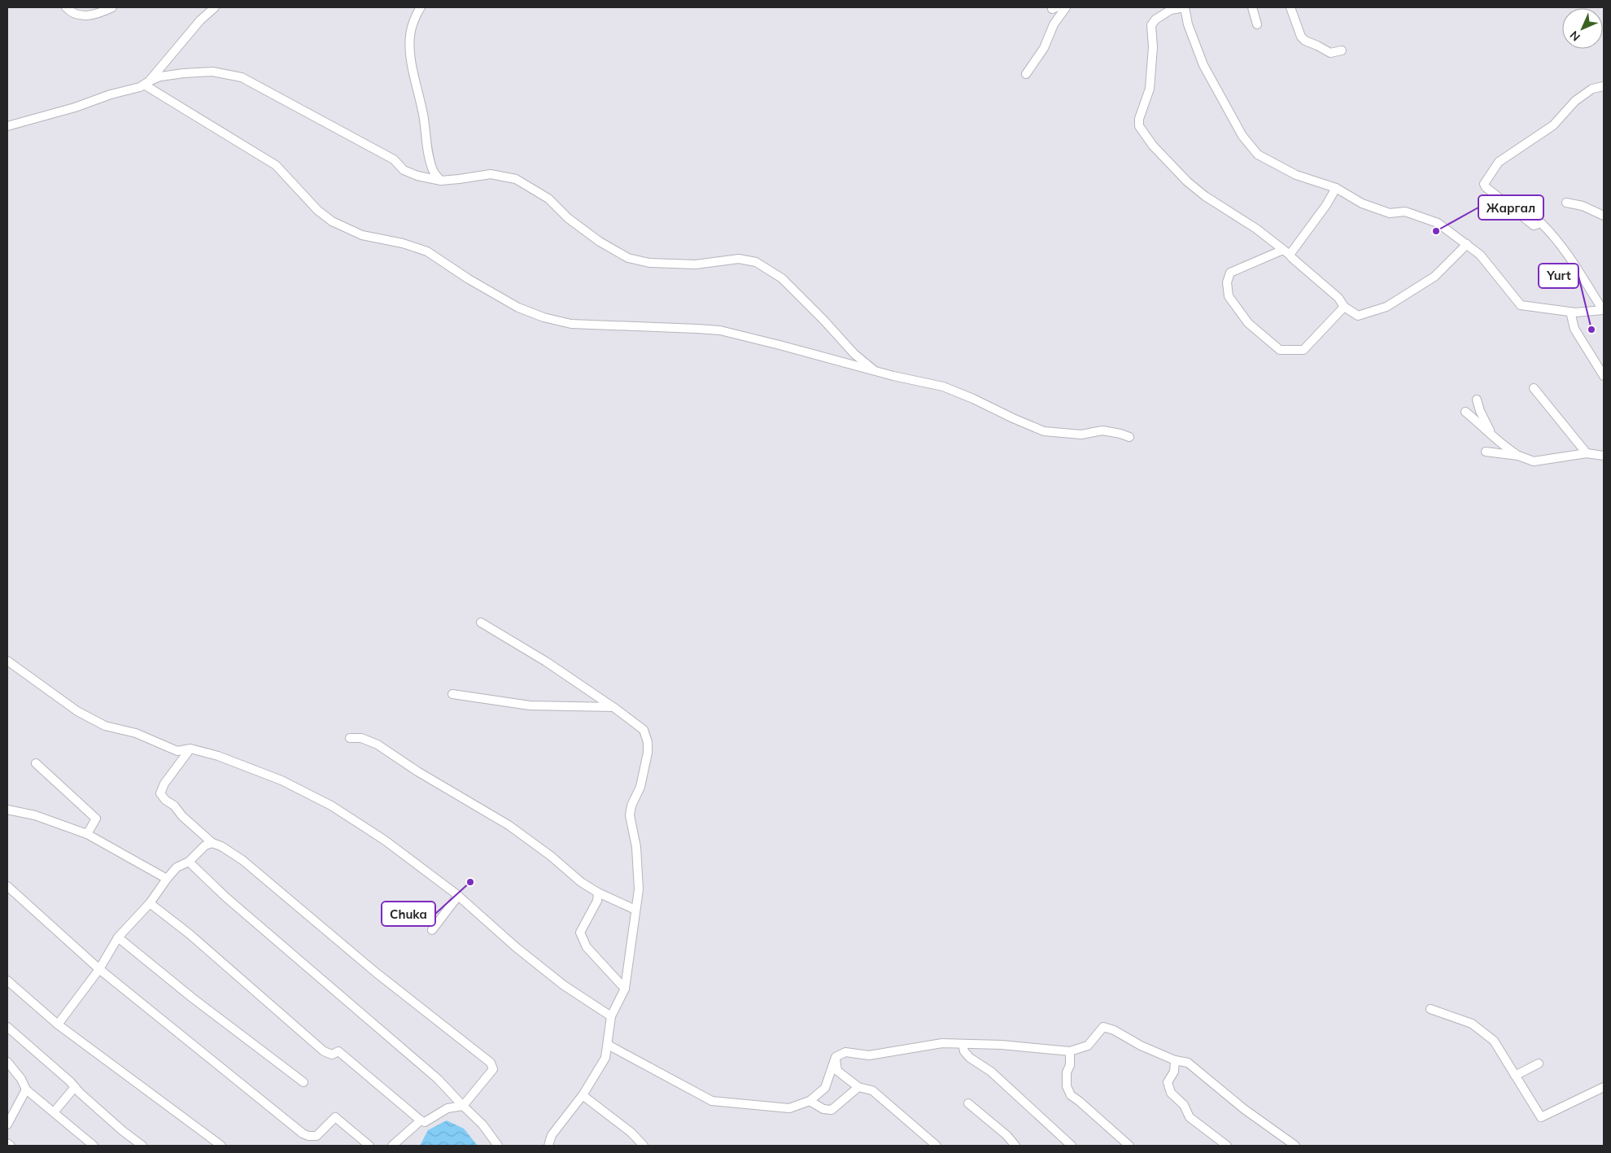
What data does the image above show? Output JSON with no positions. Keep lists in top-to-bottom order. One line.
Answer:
{"places":["Жаргал","Yurt","Chuka"],"north":"bottom left"}
